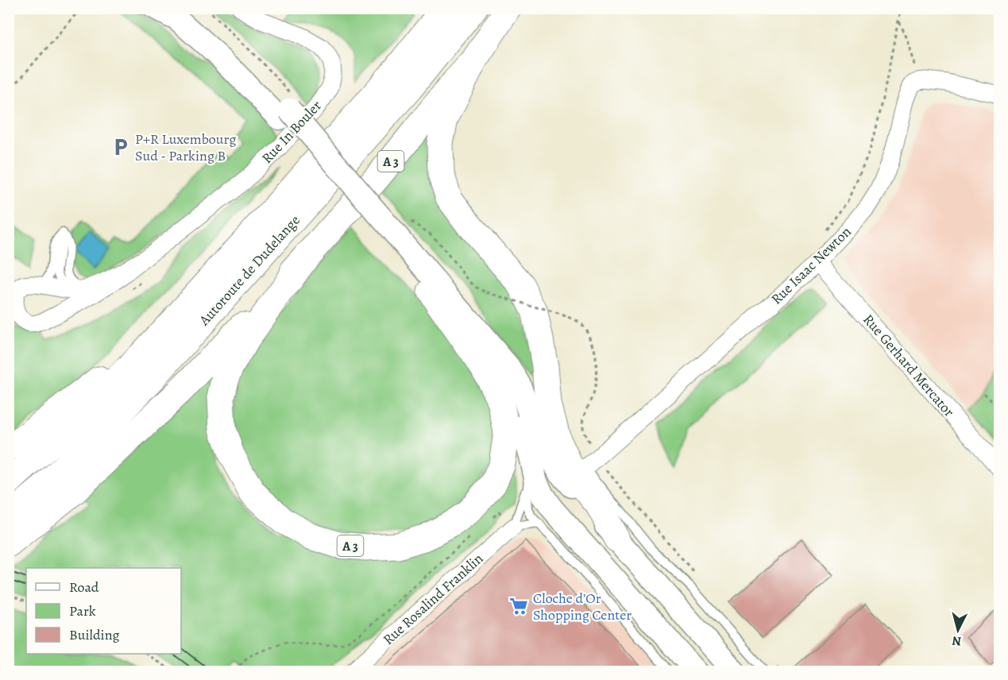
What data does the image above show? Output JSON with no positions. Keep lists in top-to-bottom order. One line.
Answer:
{"streets":{"highway":["A 3","Autoroute de Dudelange"],"street":["Rue In Bouler","Rue Isaac Newton","Rue Gerhard Mercator","Rue Rosalind Franklin"]},"crossings":[["Rue Isaac Newton","Rue Gerhard Mercator"]],"places":{"parking":["P+R Luxembourg Sud - Parking B"],"supermarket":["Cloche d’Or Shopping Center"]},"legend":["Road","Park","Building"],"north":"bottom"}
